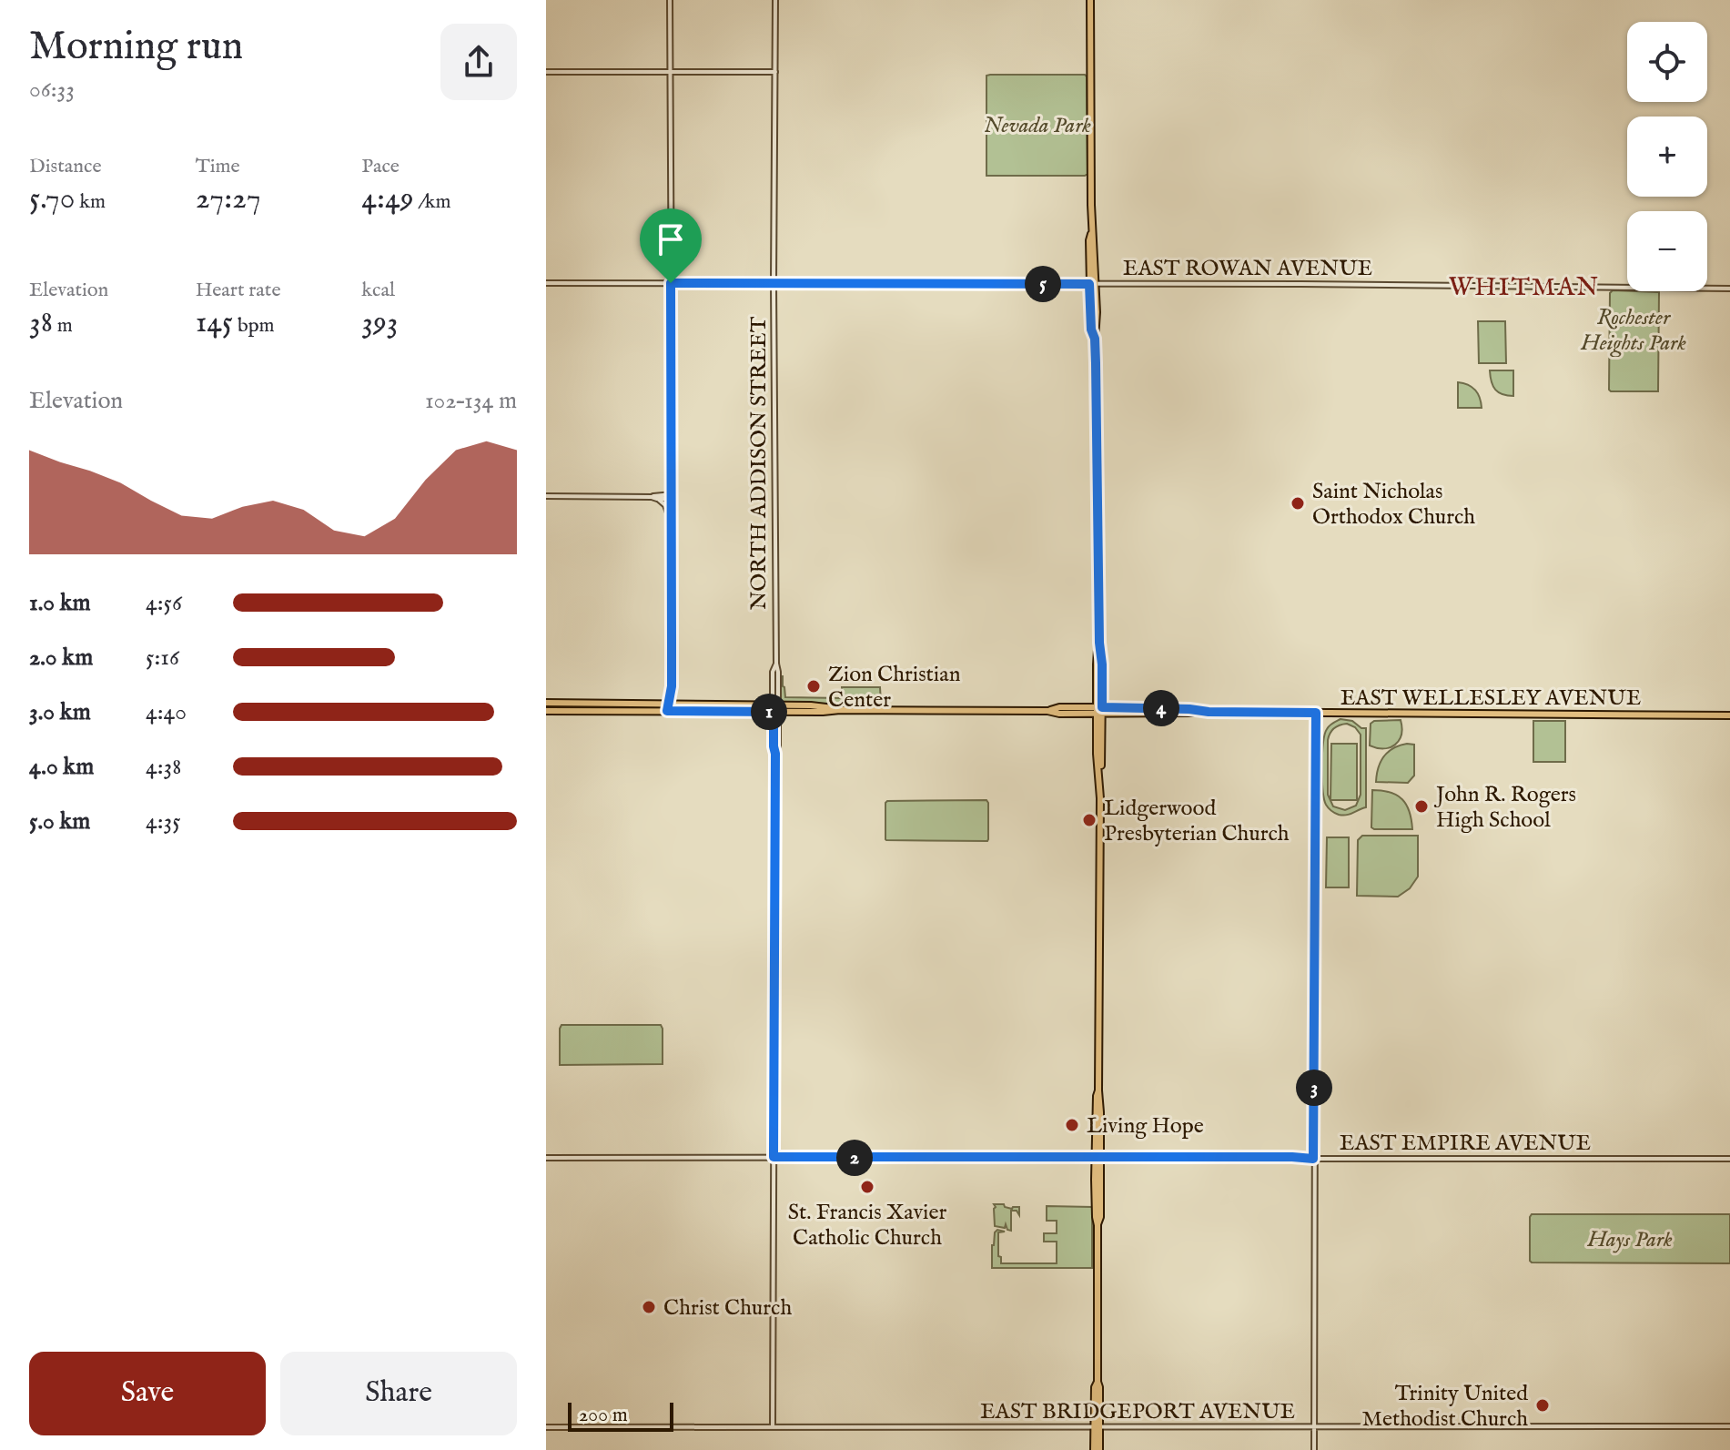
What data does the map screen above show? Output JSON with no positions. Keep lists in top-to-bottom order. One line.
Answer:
{"streets":{"main road":["EAST WELLESLEY AVENUE"],"street":["EAST ROWAN AVENUE","NORTH ADDISON STREET","EAST EMPIRE AVENUE","EAST BRIDGEPORT AVENUE"]},"crossings":[["EAST ROWAN AVENUE","NORTH ADDISON STREET"],["NORTH ADDISON STREET","EAST WELLESLEY AVENUE"],["NORTH ADDISON STREET","EAST EMPIRE AVENUE"],["NORTH ADDISON STREET","EAST BRIDGEPORT AVENUE"]],"districts":["WHITMAN"],"parks":["Nevada Park","Rochester Heights Park","Hays Park"],"places":["Saint Nicholas Orthodox Church","Zion Christian Center","John R. Rogers High School","Lidgerwood Presbyterian Church","Living Hope","St. Francis Xavier Catholic Church","Christ Church","Trinity United Methodist Church"],"scale_bar":"200 m","page":{"heading":["Morning run","06:33"],"map_buttons":["+","−"],"stats":[["Distance","5.70 km"],["Time","27:27"],["Pace","4:49 /km"],["Elevation","38 m"],["Heart rate","145 bpm"],["kcal","393"]],"pins":["5","4","1","3","2"],"chart":["Elevation","102–134 m"],"list":[{"name":"1.0 km","note":"4:56"},{"name":"2.0 km","note":"5:16"},{"name":"3.0 km","note":"4:40"},{"name":"4.0 km","note":"4:38"},{"name":"5.0 km","note":"4:35"}],"buttons":["Save","Share"],"scale":"200 m"}}
